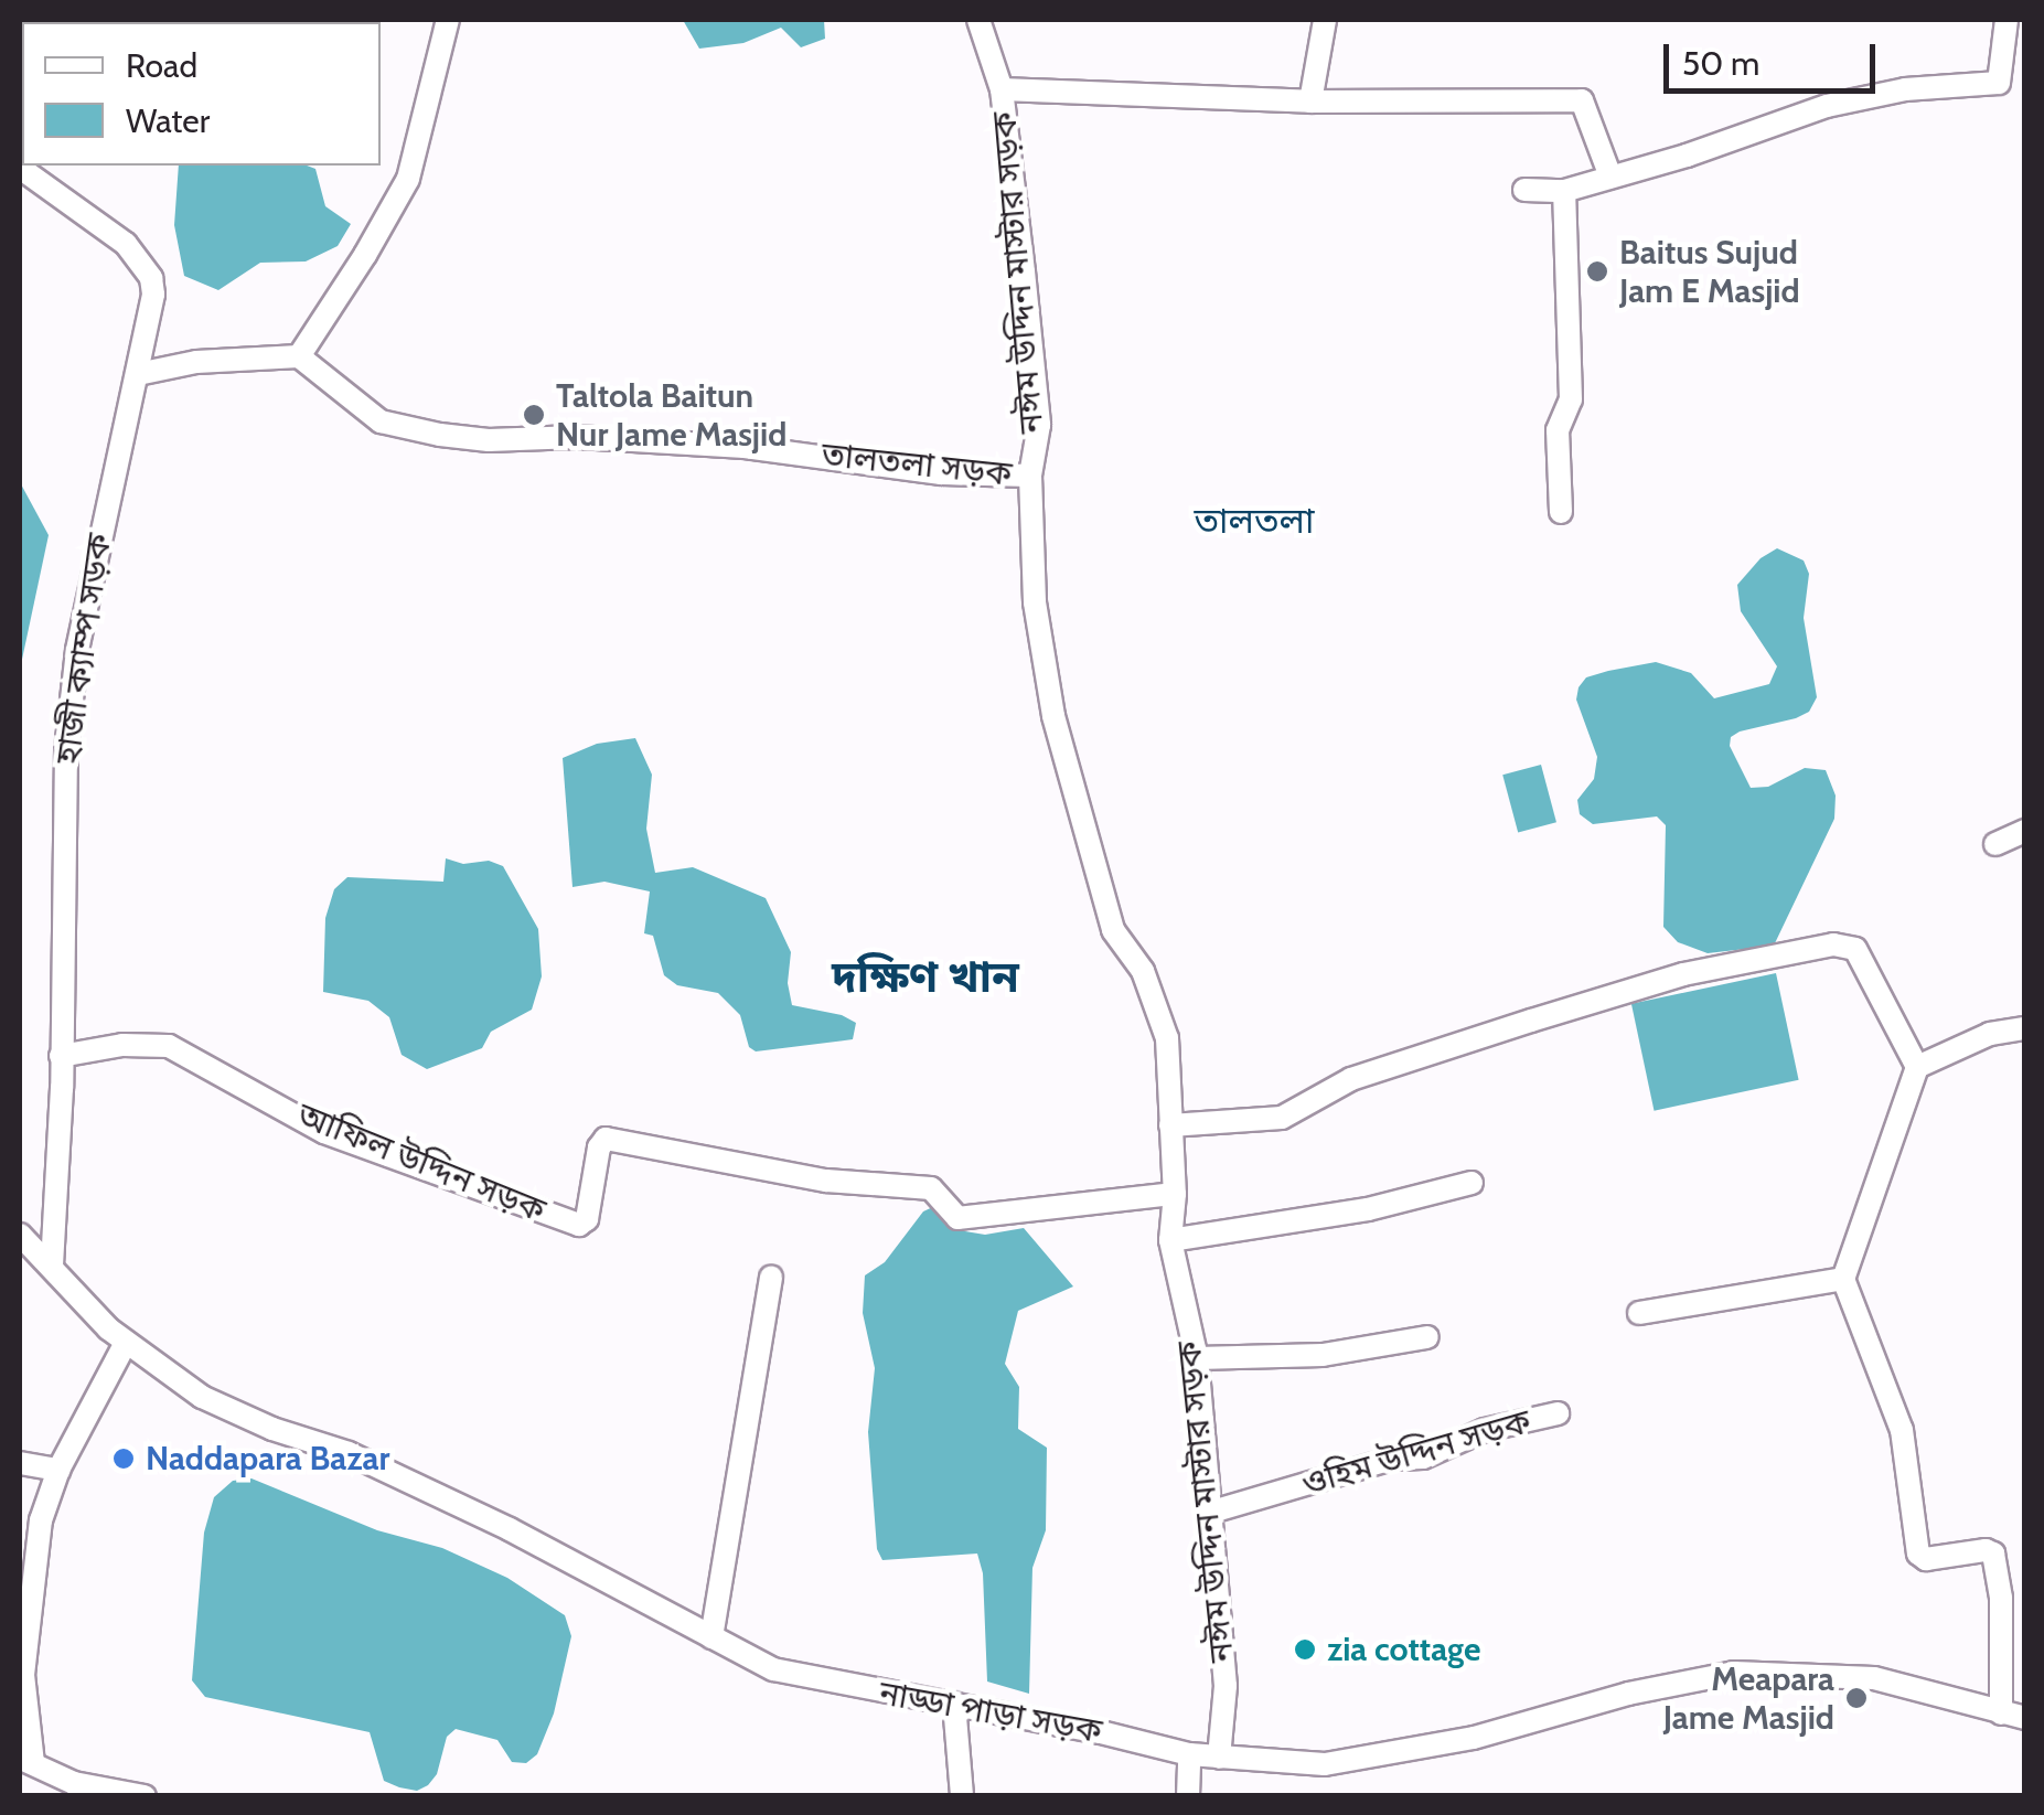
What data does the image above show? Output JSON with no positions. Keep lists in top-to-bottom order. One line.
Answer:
{"streets":{"street":["নঈম উদ্দিন মাস্টার সড়ক","তালতলা সড়ক","হাজী ক্যাম্প সড়ক","আফিল উদ্দিন সড়ক","ওহিম উদ্দিন সড়ক","নাড্ডা পাড়া সড়ক"]},"crossings":[["নঈম উদ্দিন মাস্টার সড়ক","তালতলা সড়ক"],["নঈম উদ্দিন মাস্টার সড়ক","আফিল উদ্দিন সড়ক"],["নঈম উদ্দিন মাস্টার সড়ক","ওহিম উদ্দিন সড়ক"],["নঈম উদ্দিন মাস্টার সড়ক","নাড্ডা পাড়া সড়ক"],["হাজী ক্যাম্প সড়ক","আফিল উদ্দিন সড়ক"],["হাজী ক্যাম্প সড়ক","নাড্ডা পাড়া সড়ক"]],"districts":["তালতলা","দক্ষিণ খান"],"places":["Baitus Sujud Jam E Masjid","Taltola Baitun Nur Jame Masjid","Naddapara Bazar","zia cottage","Meapara Jame Masjid"],"legend":["Road","Water"],"scale_bar":"50 m"}
